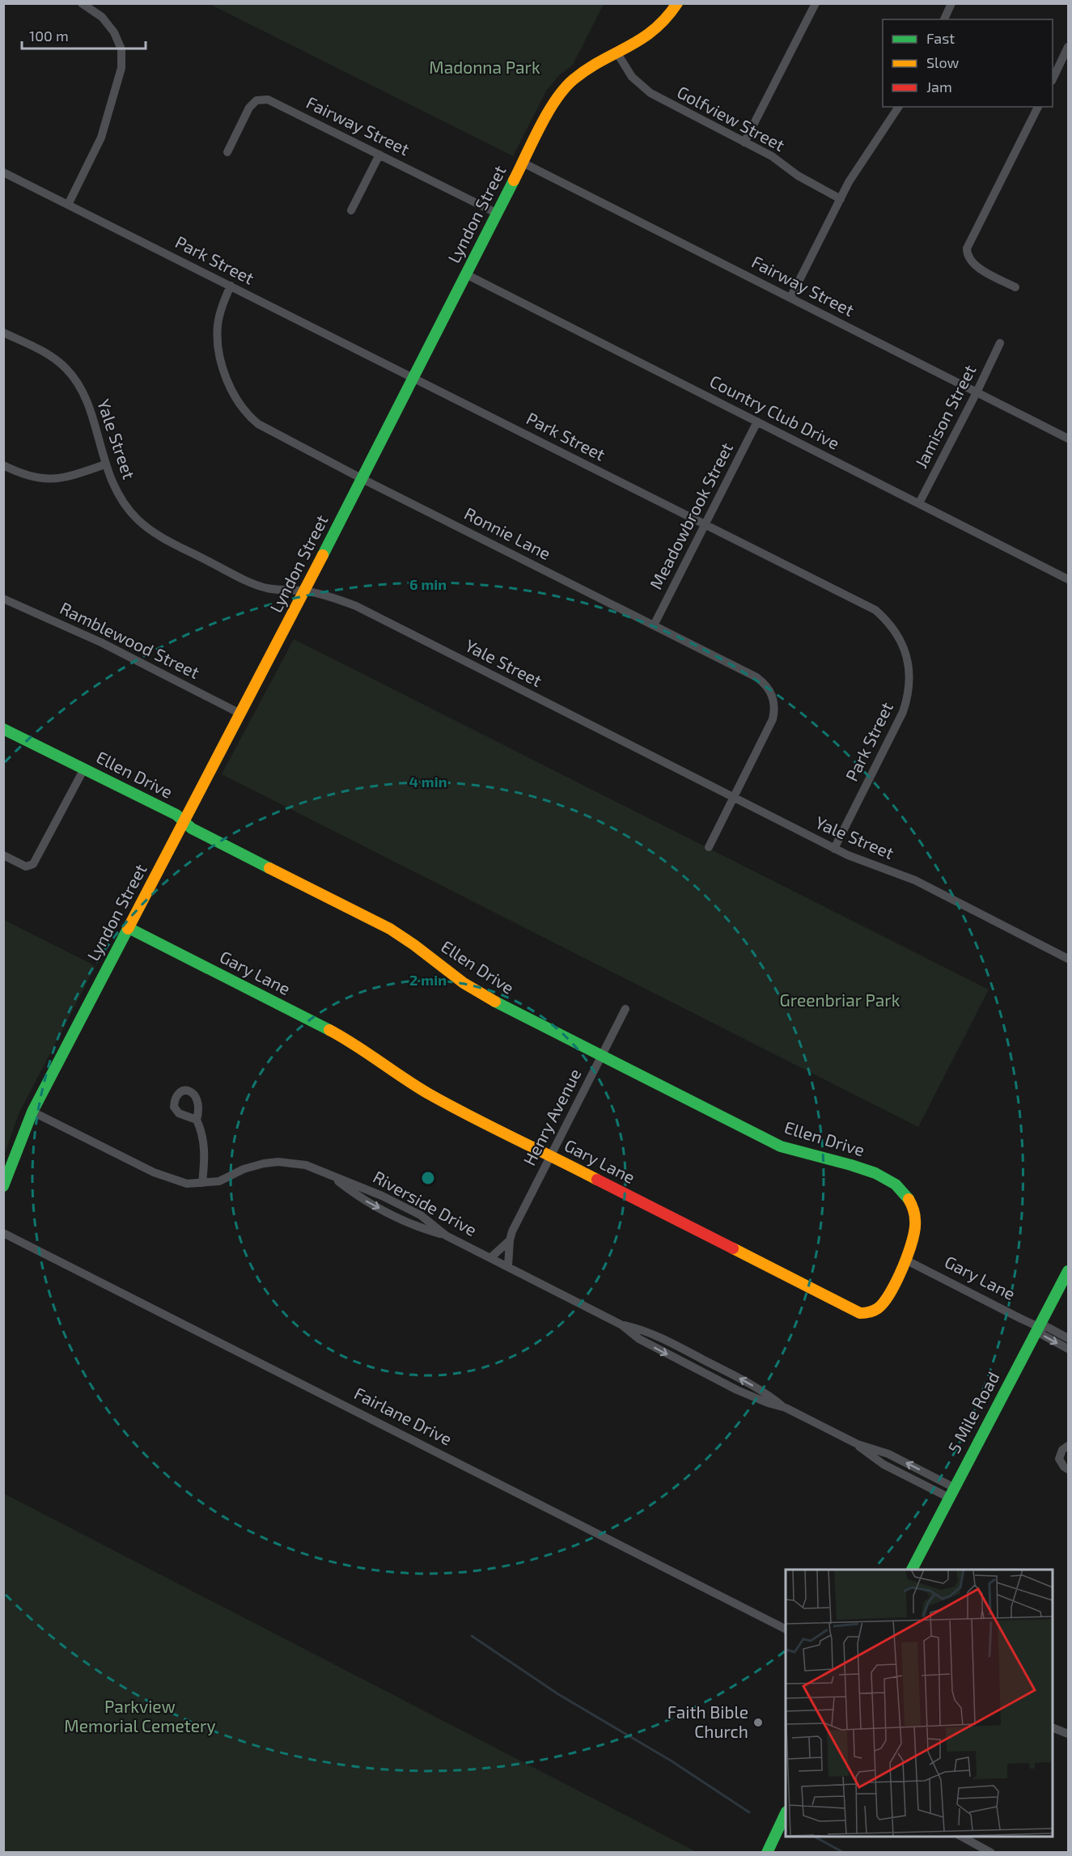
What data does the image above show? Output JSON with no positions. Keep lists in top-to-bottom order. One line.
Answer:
{"streets":{"street":["Golfview Street","Fairway Street","Lyndon Street","Park Street","Country Club Drive","Jamison Street","Yale Street","Meadowbrook Street","Ronnie Lane","Ramblewood Street","Ellen Drive","Gary Lane","Henry Avenue","Riverside Drive","5 Mile Road","Fairlane Drive"]},"crossings":[["Golfview Street","Lyndon Street"],["Fairway Street","Lyndon Street"],["Fairway Street","Jamison Street"],["Lyndon Street","Park Street"],["Lyndon Street","Country Club Drive"],["Lyndon Street","Yale Street"],["Lyndon Street","Ronnie Lane"],["Lyndon Street","Ramblewood Street"],["Lyndon Street","Ellen Drive"],["Lyndon Street","Gary Lane"],["Lyndon Street","Riverside Drive"],["Park Street","Yale Street"],["Park Street","Meadowbrook Street"],["Park Street","Ronnie Lane"],["Country Club Drive","Jamison Street"],["Country Club Drive","Meadowbrook Street"],["Yale Street","Ronnie Lane"],["Meadowbrook Street","Ronnie Lane"],["Ellen Drive","Gary Lane"],["Ellen Drive","Henry Avenue"],["Gary Lane","Henry Avenue"],["Gary Lane","5 Mile Road"],["Henry Avenue","Riverside Drive"],["Riverside Drive","5 Mile Road"]],"parks":["Madonna Park","Greenbriar Park","Parkview Memorial Cemetery"],"places":["Faith Bible Church"],"legend":["Fast","Slow","Jam"],"scale_bar":"100 m","rings":["6 min","4 min","2 min"]}
